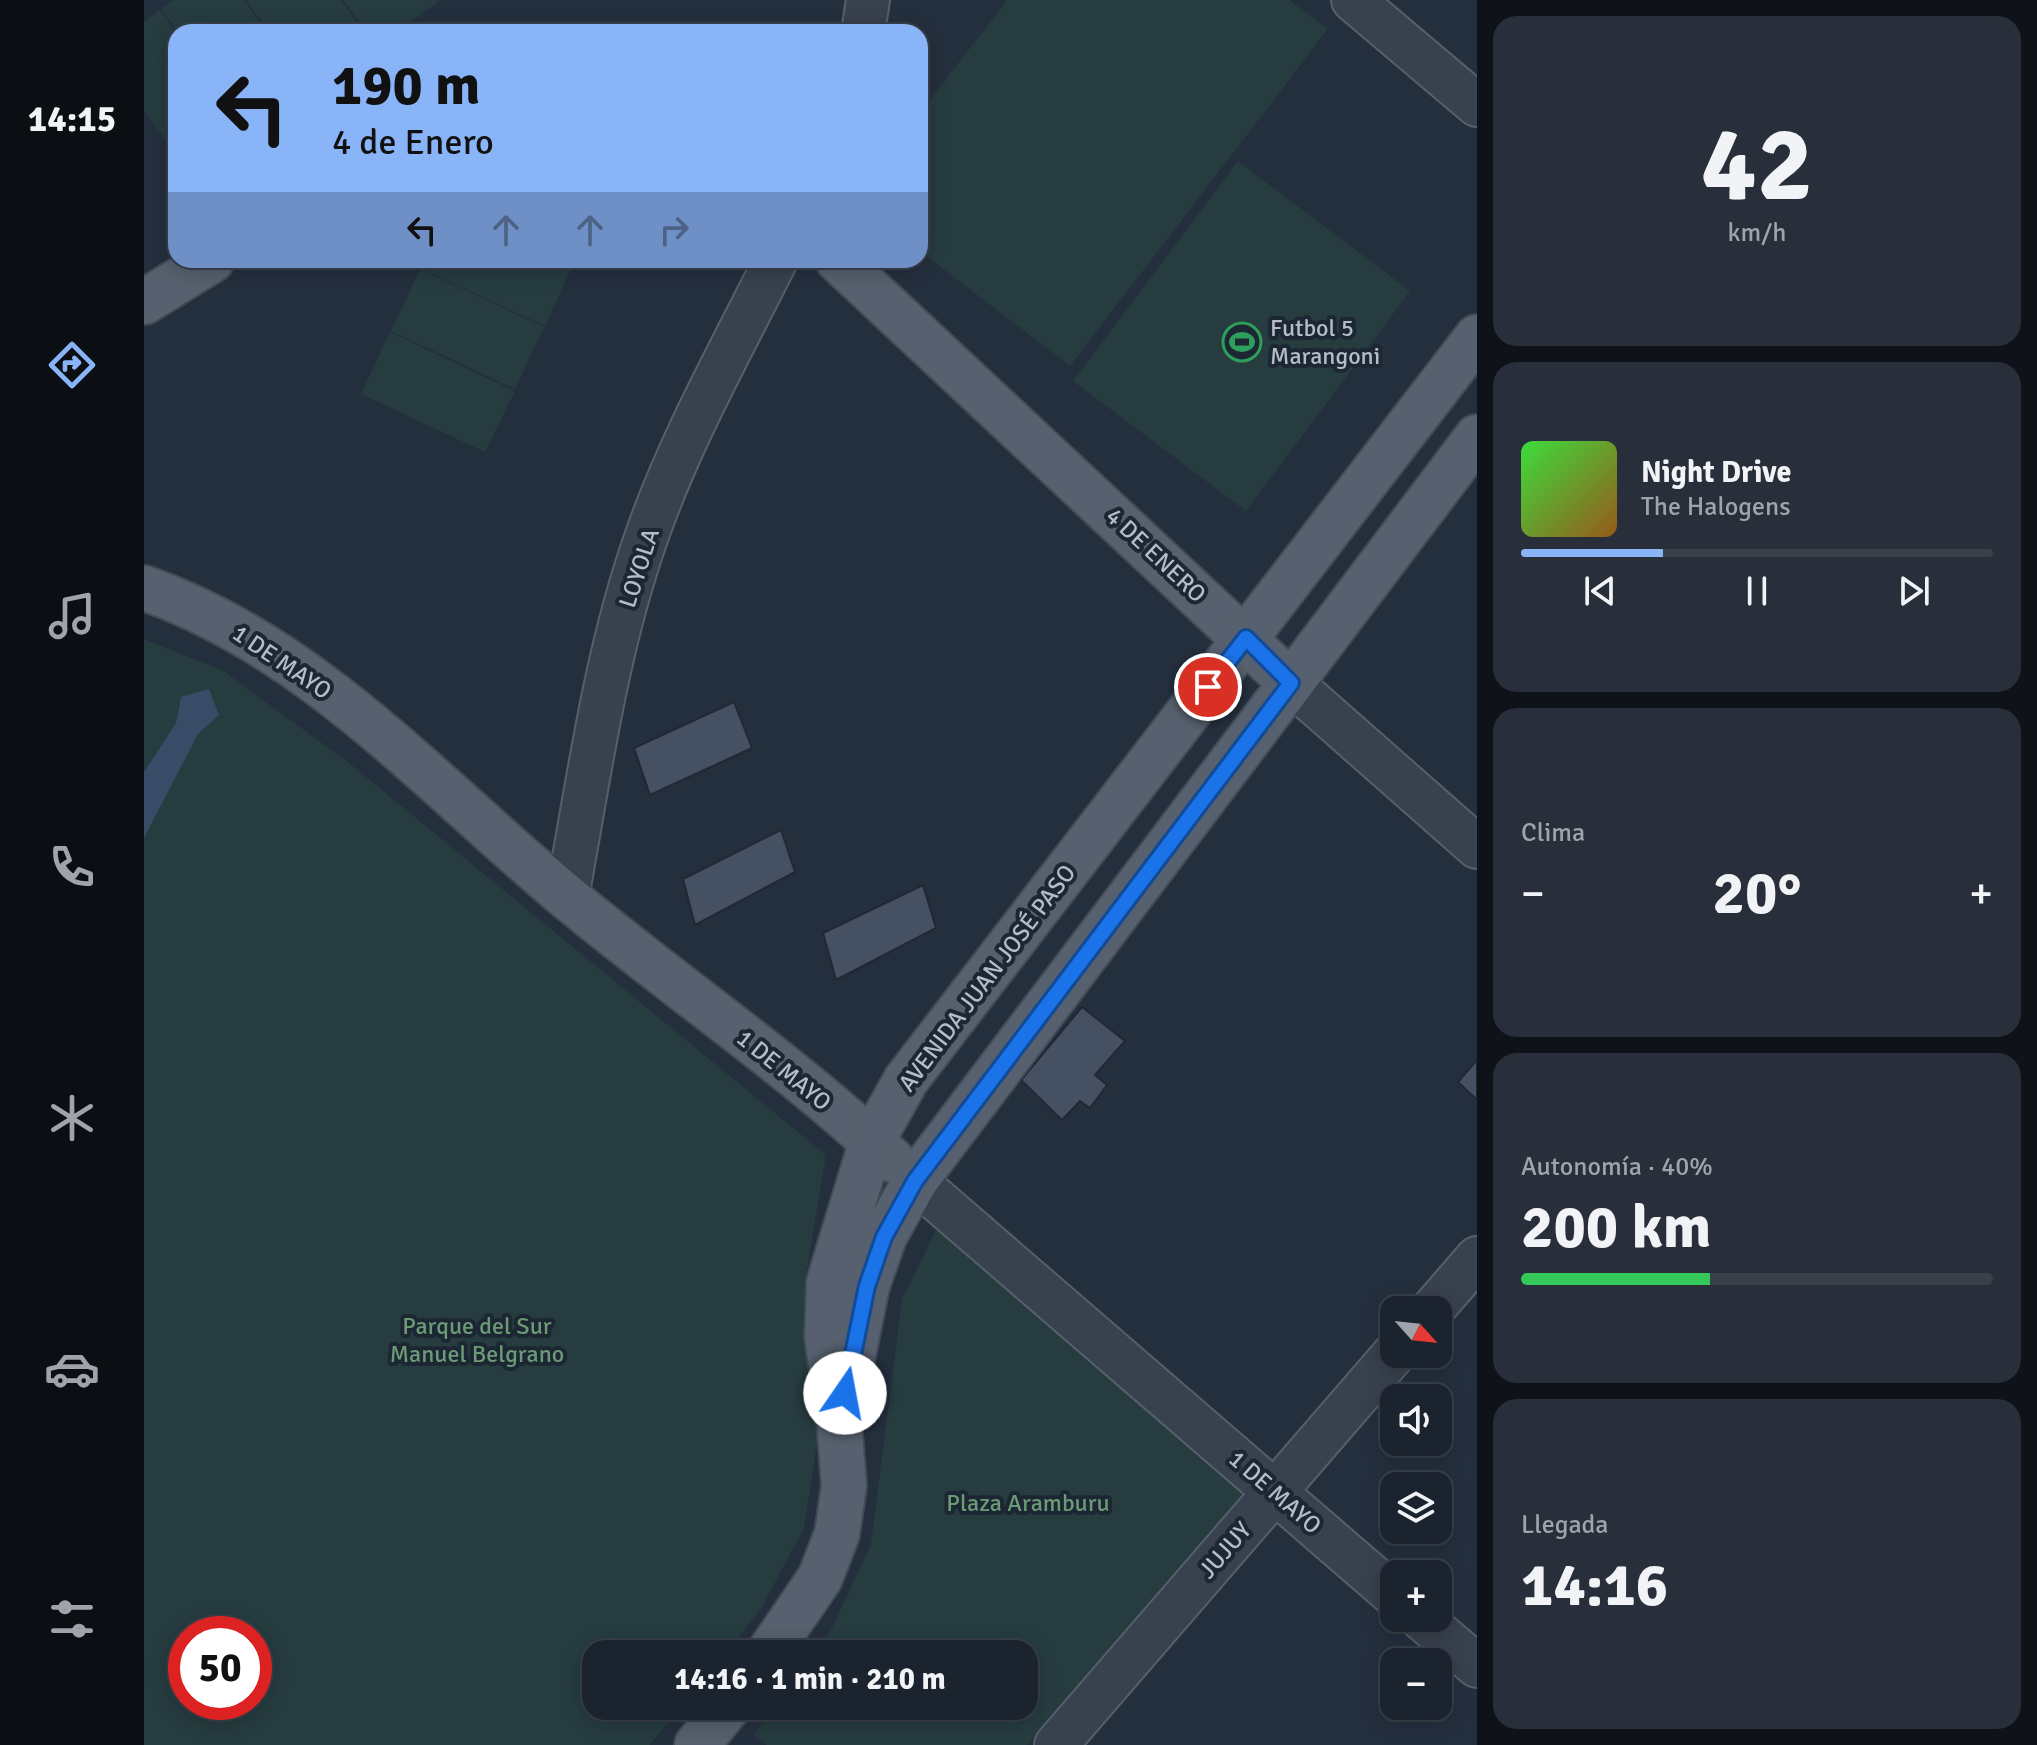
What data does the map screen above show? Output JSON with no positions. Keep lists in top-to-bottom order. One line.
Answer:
{"streets":{"main road":["4 DE ENERO","1 DE MAYO","AVENIDA JUAN JOSÉ PASO"],"street":["LOYOLA","JUJUY"]},"crossings":[["4 DE ENERO","AVENIDA JUAN JOSÉ PASO"],["LOYOLA","1 DE MAYO"],["1 DE MAYO","AVENIDA JUAN JOSÉ PASO"],["1 DE MAYO","JUJUY"]],"parks":["Parque del Sur Manuel Belgrano","Plaza Aramburu"],"places":{"sports":["Futbol 5 Marangoni"]},"north":"bottom right","page":{"tabs":"14:15","tile":[["42","km/h"],"Clima",["Autonomía · 40%","200 km"],["Llegada","14:16"]],"turn":["190 m","4 de Enero"],"song":["Night Drive","The Halogens"],"heat":["−","20°","+"],"map_buttons":["+","−"],"limit":"50","trip":"14:16 · 1 min · 210 m"}}
